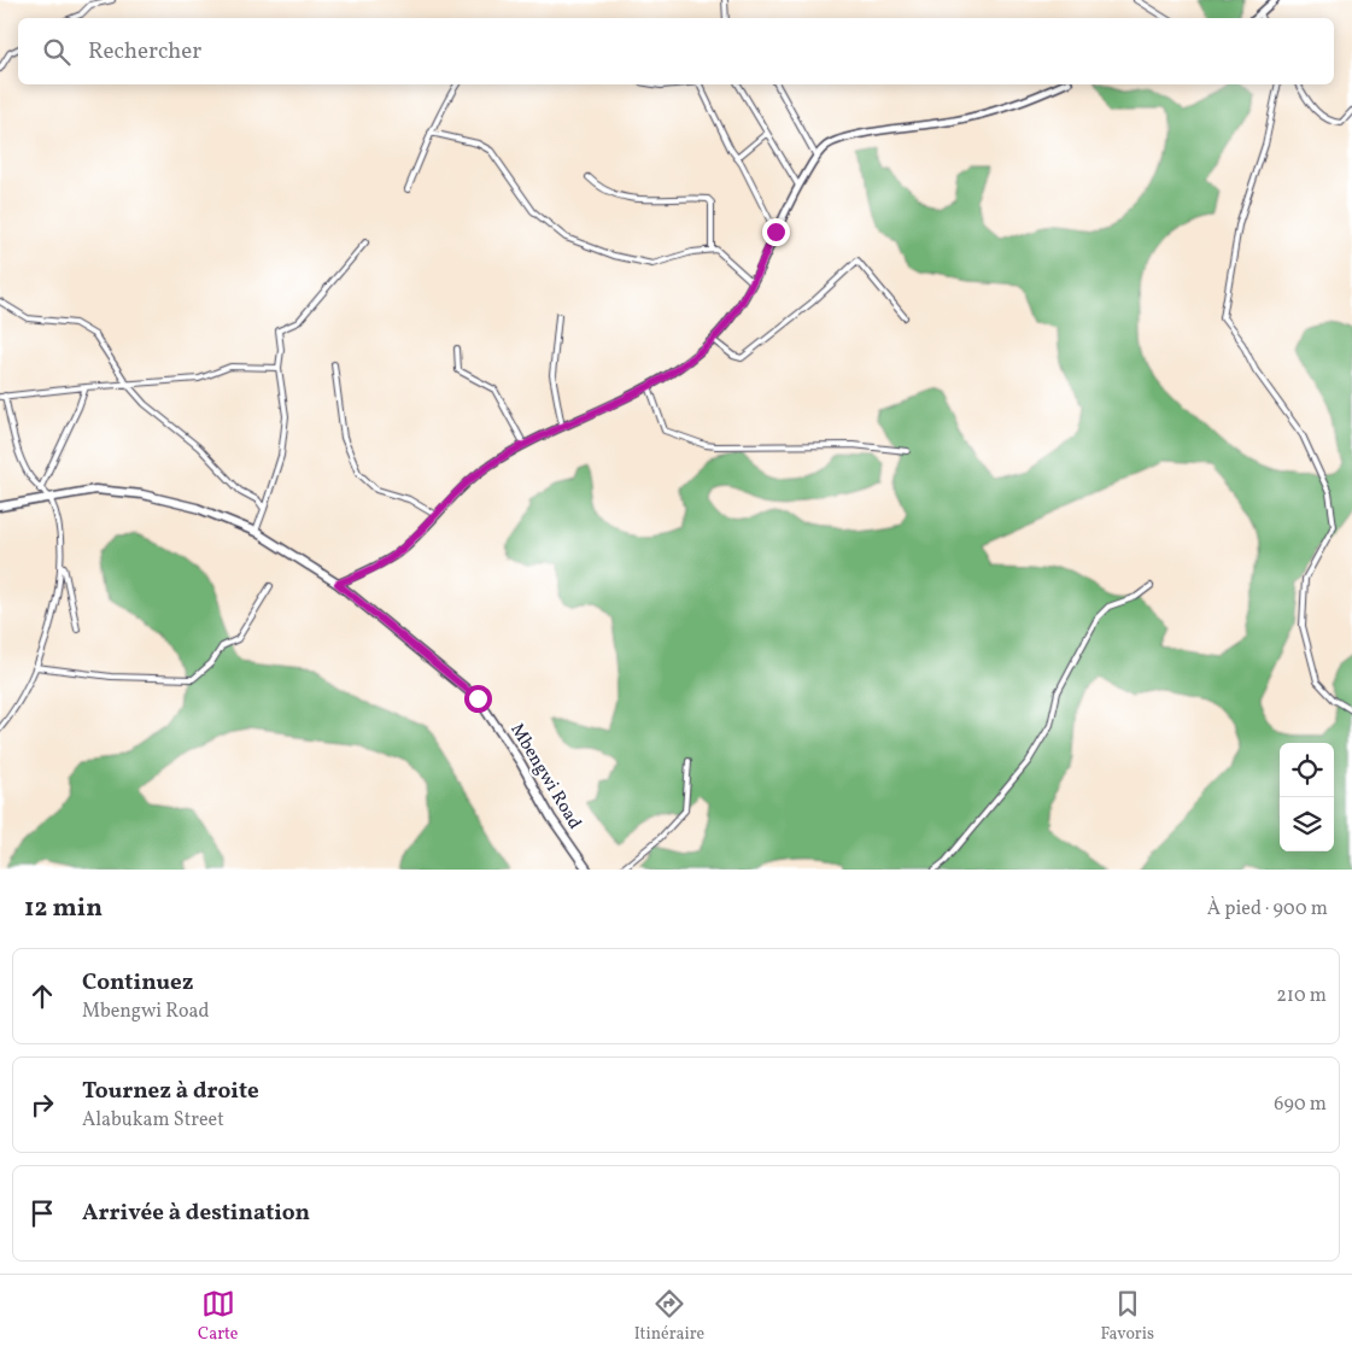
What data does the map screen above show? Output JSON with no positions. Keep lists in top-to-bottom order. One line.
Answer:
{"streets":{"main road":["Mbengwi Road"]},"page":{"search":"Rechercher","heading":["12 min","À pied · 900 m"],"list":[["Continuez","Mbengwi Road","210 m"],["Tournez à droite","Alabukam Street","690 m"],"Arrivée à destination"],"nav":["Carte","Itinéraire","Favoris"]}}
